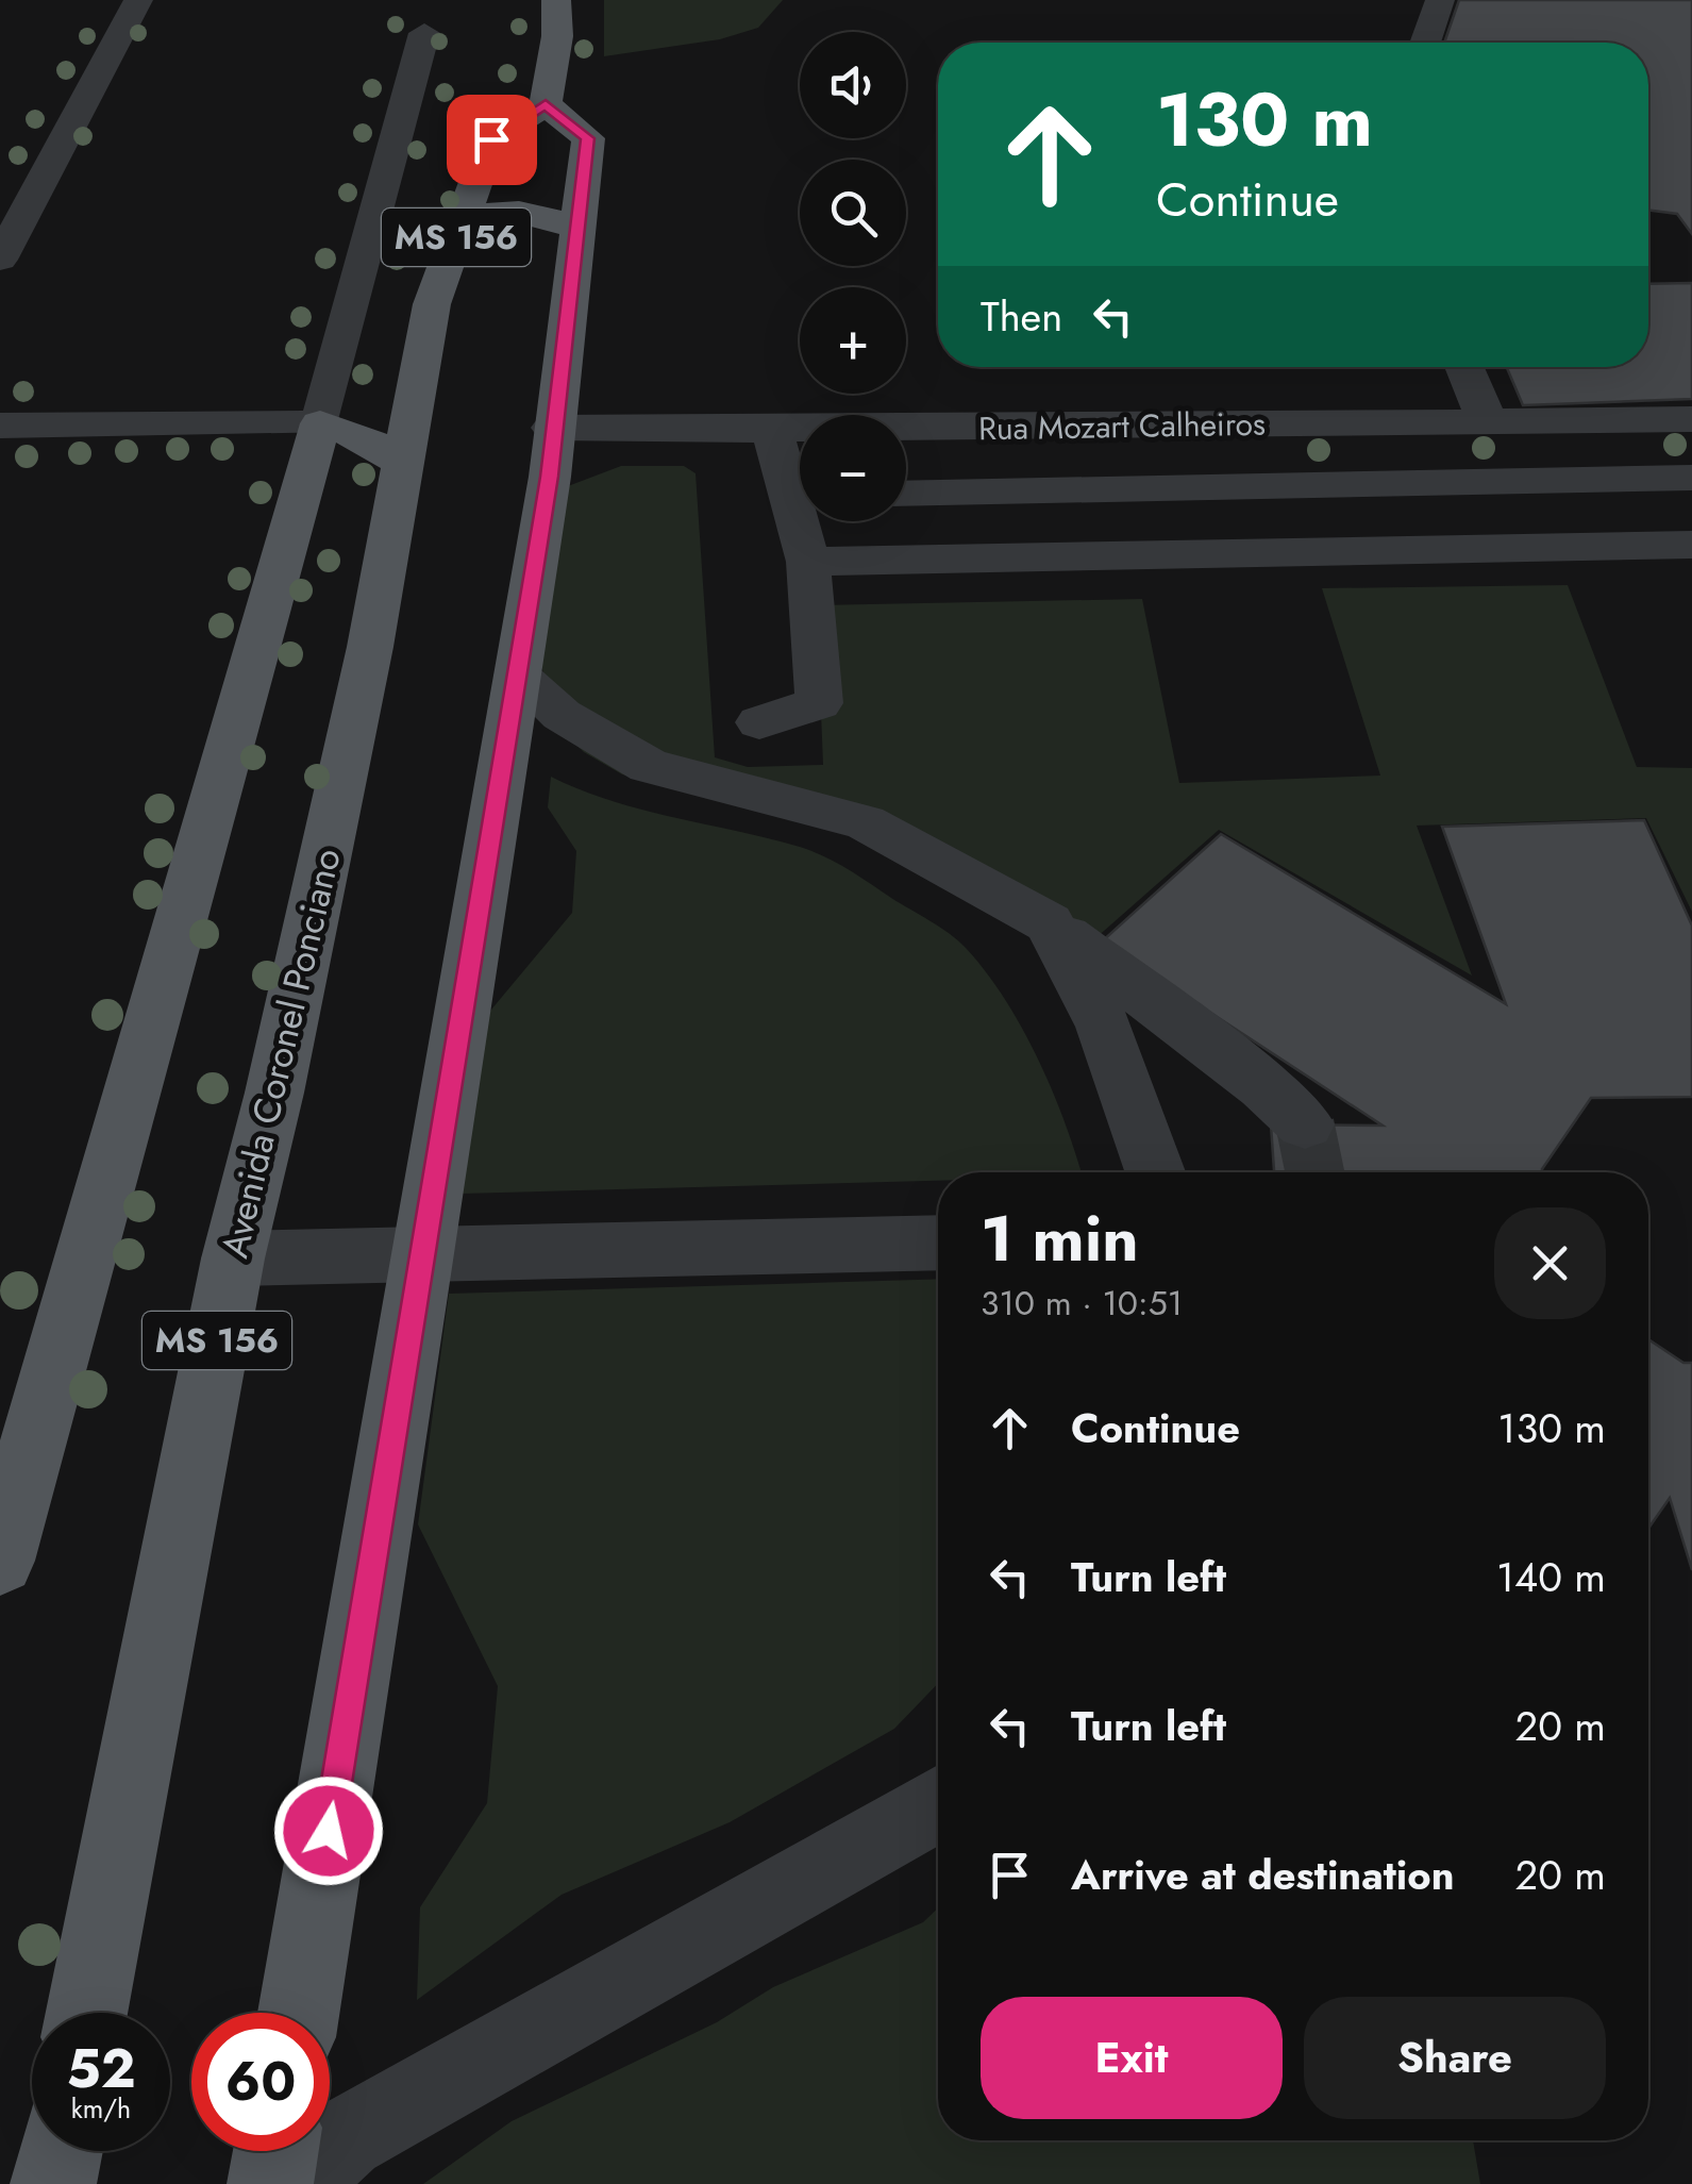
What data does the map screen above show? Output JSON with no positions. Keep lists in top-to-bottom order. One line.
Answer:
{"streets":{"main road":["MS 156","Avenida Coronel Ponciano"],"street":["Rua Mozart Calheiros"]},"crossings":[["MS 156","Rua Mozart Calheiros"],["MS 156","Avenida Coronel Ponciano"]],"page":{"map_buttons":["+","−"],"turn":["130 m","Continue"],"then":"Then","heading":["1 min","310 m · 10:51"],"list":[{"name":"Continue","value":"130 m"},{"name":"Turn left","value":"140 m"},{"name":"Turn left","value":"20 m"},{"name":"Arrive at destination","value":"20 m"}],"buttons":["Exit","Share"],"speed":"52 km/h","limit":"60"}}
